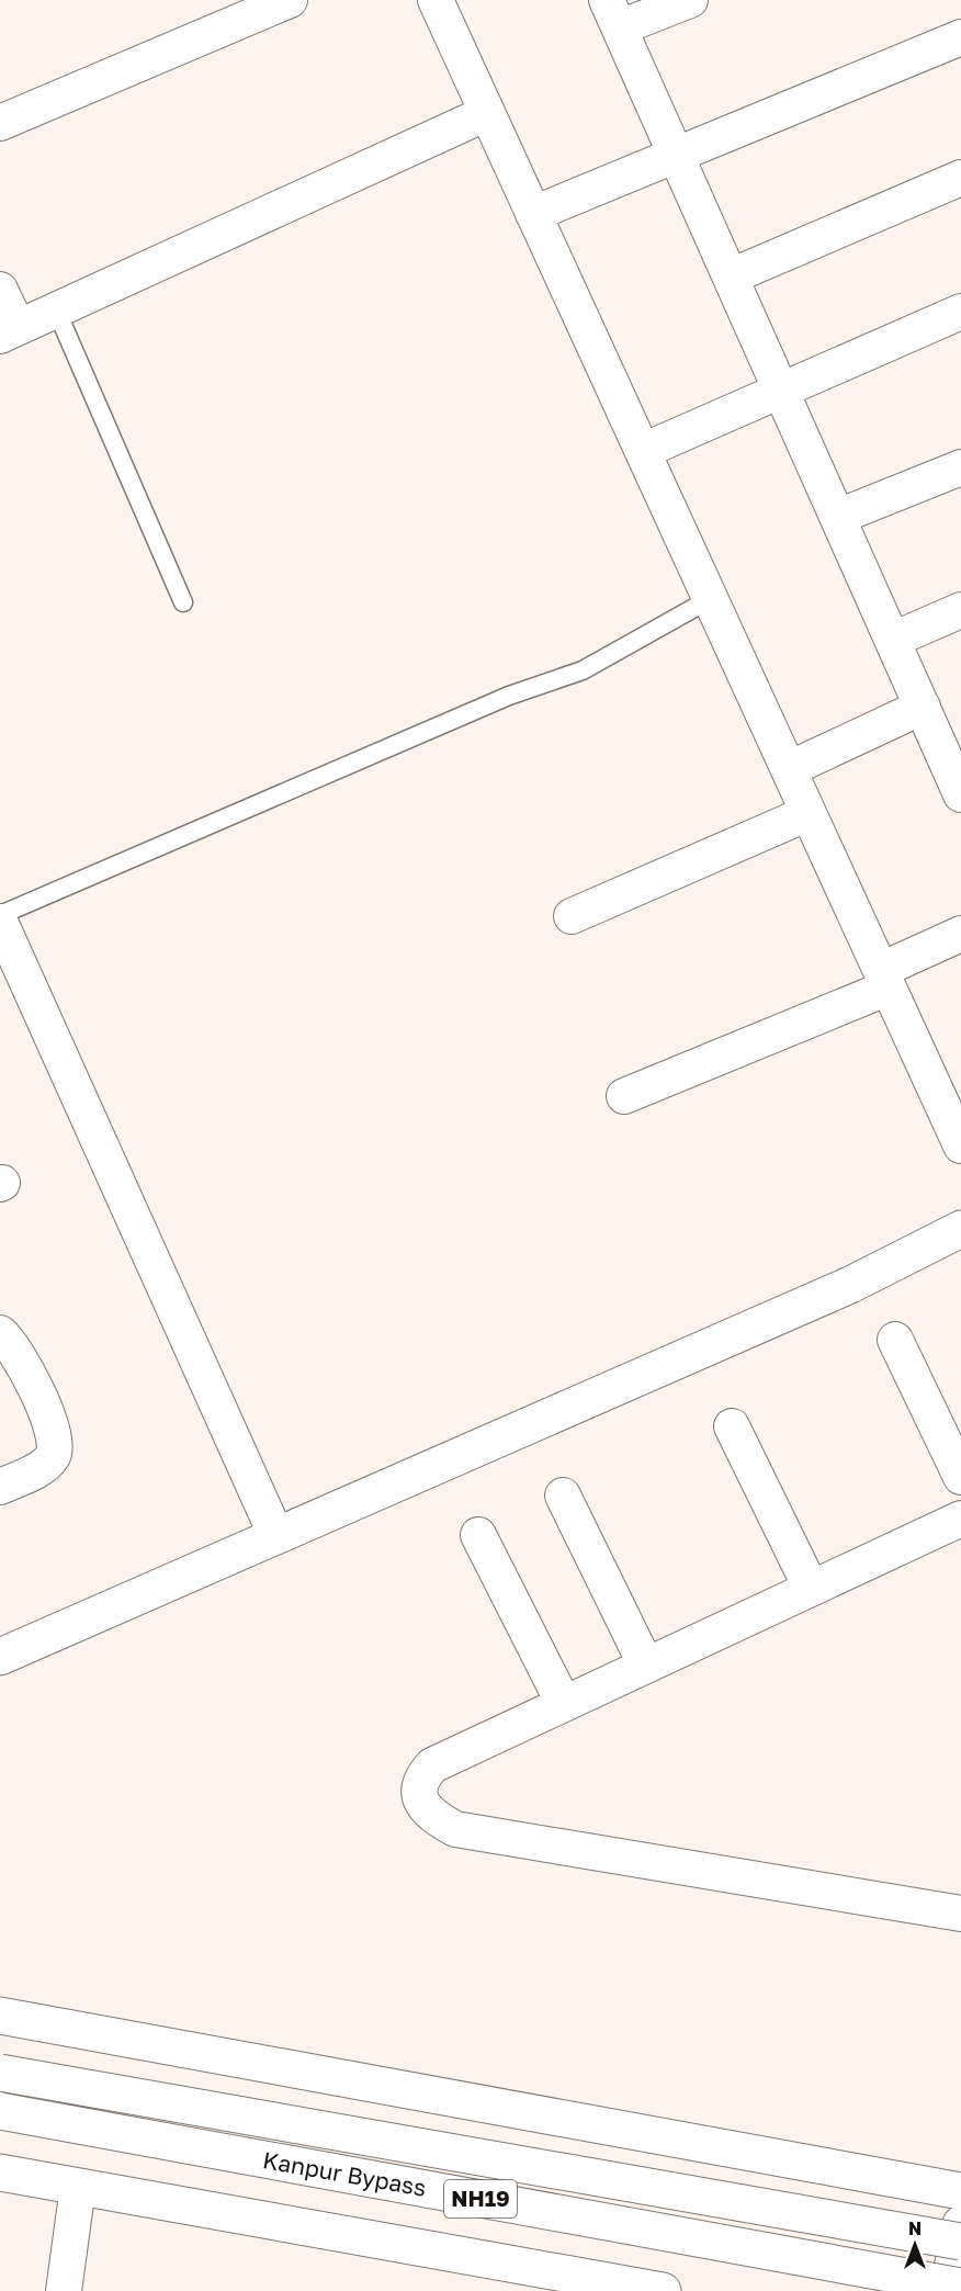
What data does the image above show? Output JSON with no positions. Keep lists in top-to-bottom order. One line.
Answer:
{"streets":{"main road":["Kanpur Bypass","NH19"]},"north":"top"}
